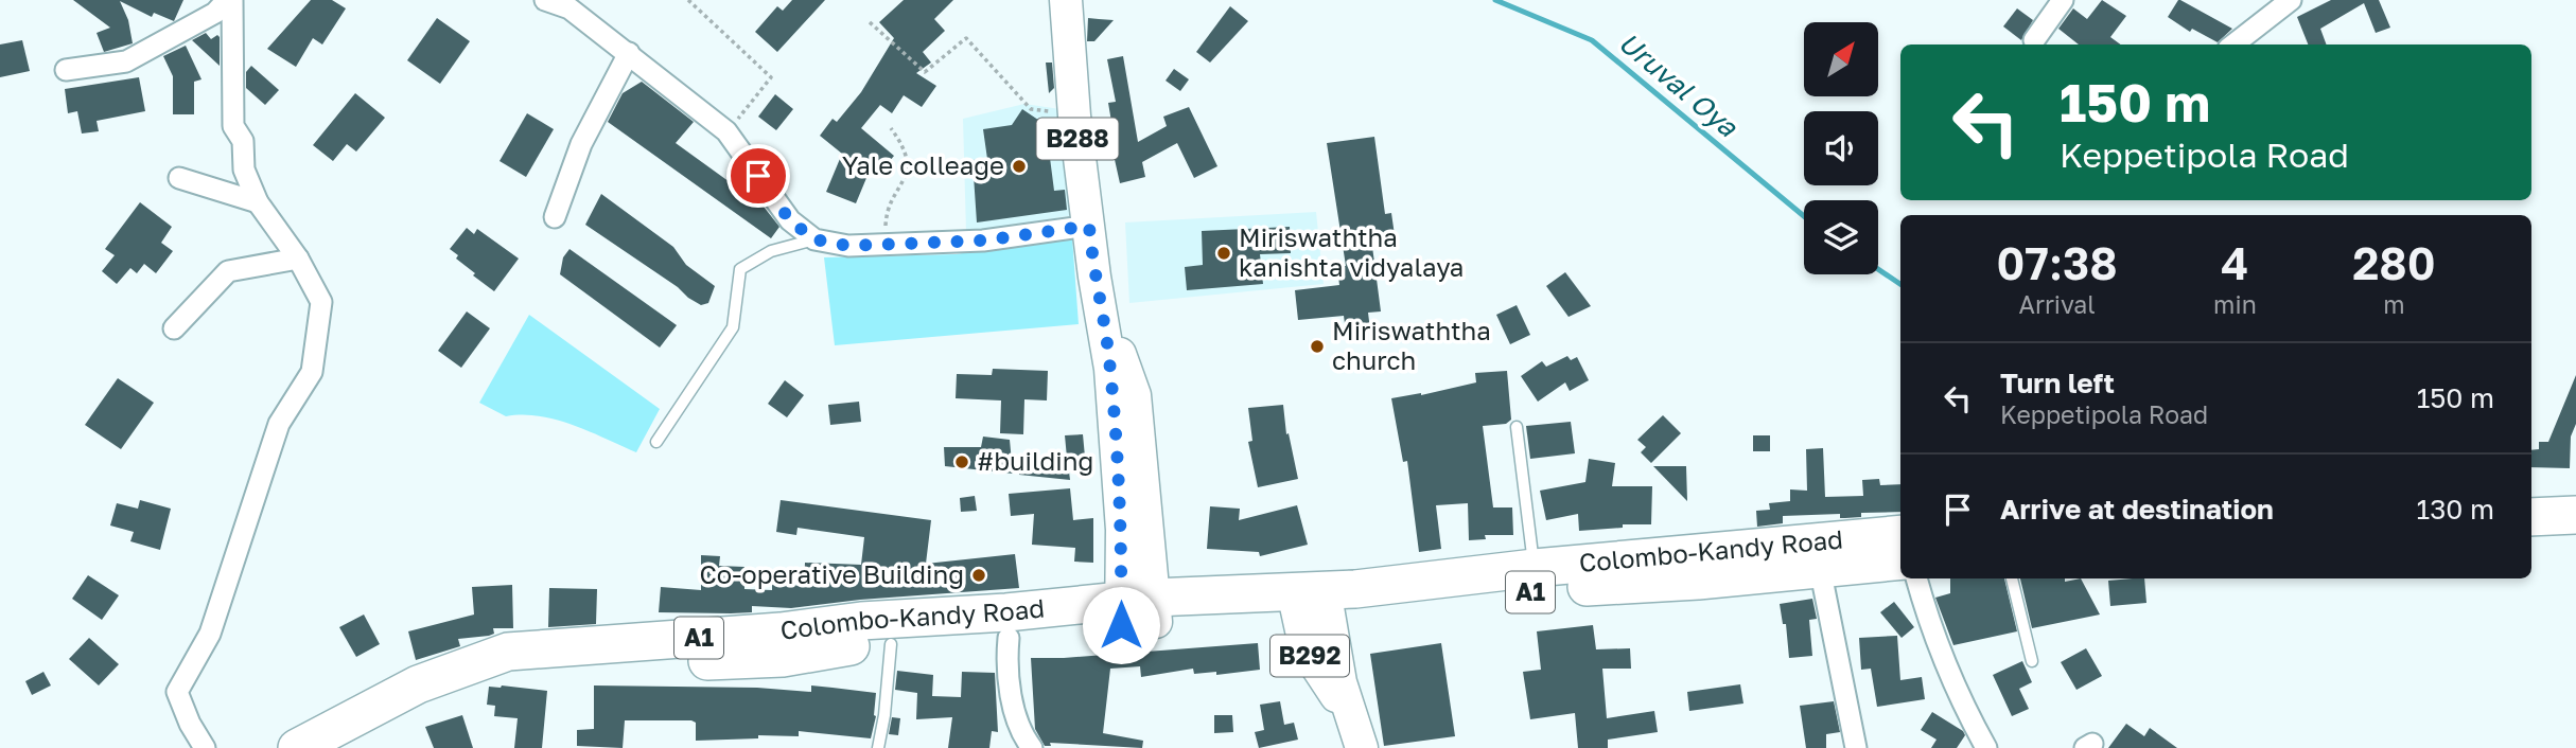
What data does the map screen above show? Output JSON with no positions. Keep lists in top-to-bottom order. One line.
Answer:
{"streets":{"highway":["Colombo-Kandy Road","A1"],"main road":["B288","B292"]},"crossings":[["B288","Colombo-Kandy Road"],["Colombo-Kandy Road","B292"]],"water":["Uruval Oya"],"places":["Yale colleage","Miriswaththa kanishta vidyalaya","Miriswaththa church","#building","Co-operative Building"],"north":"top right","page":{"turn":["150 m","Keppetipola Road"],"eta":["07:38","Arrival","4","min","280","m"],"list":[{"name":"Turn left","note":"Keppetipola Road","value":"150 m"},{"name":"Arrive at destination","value":"130 m"}]}}
